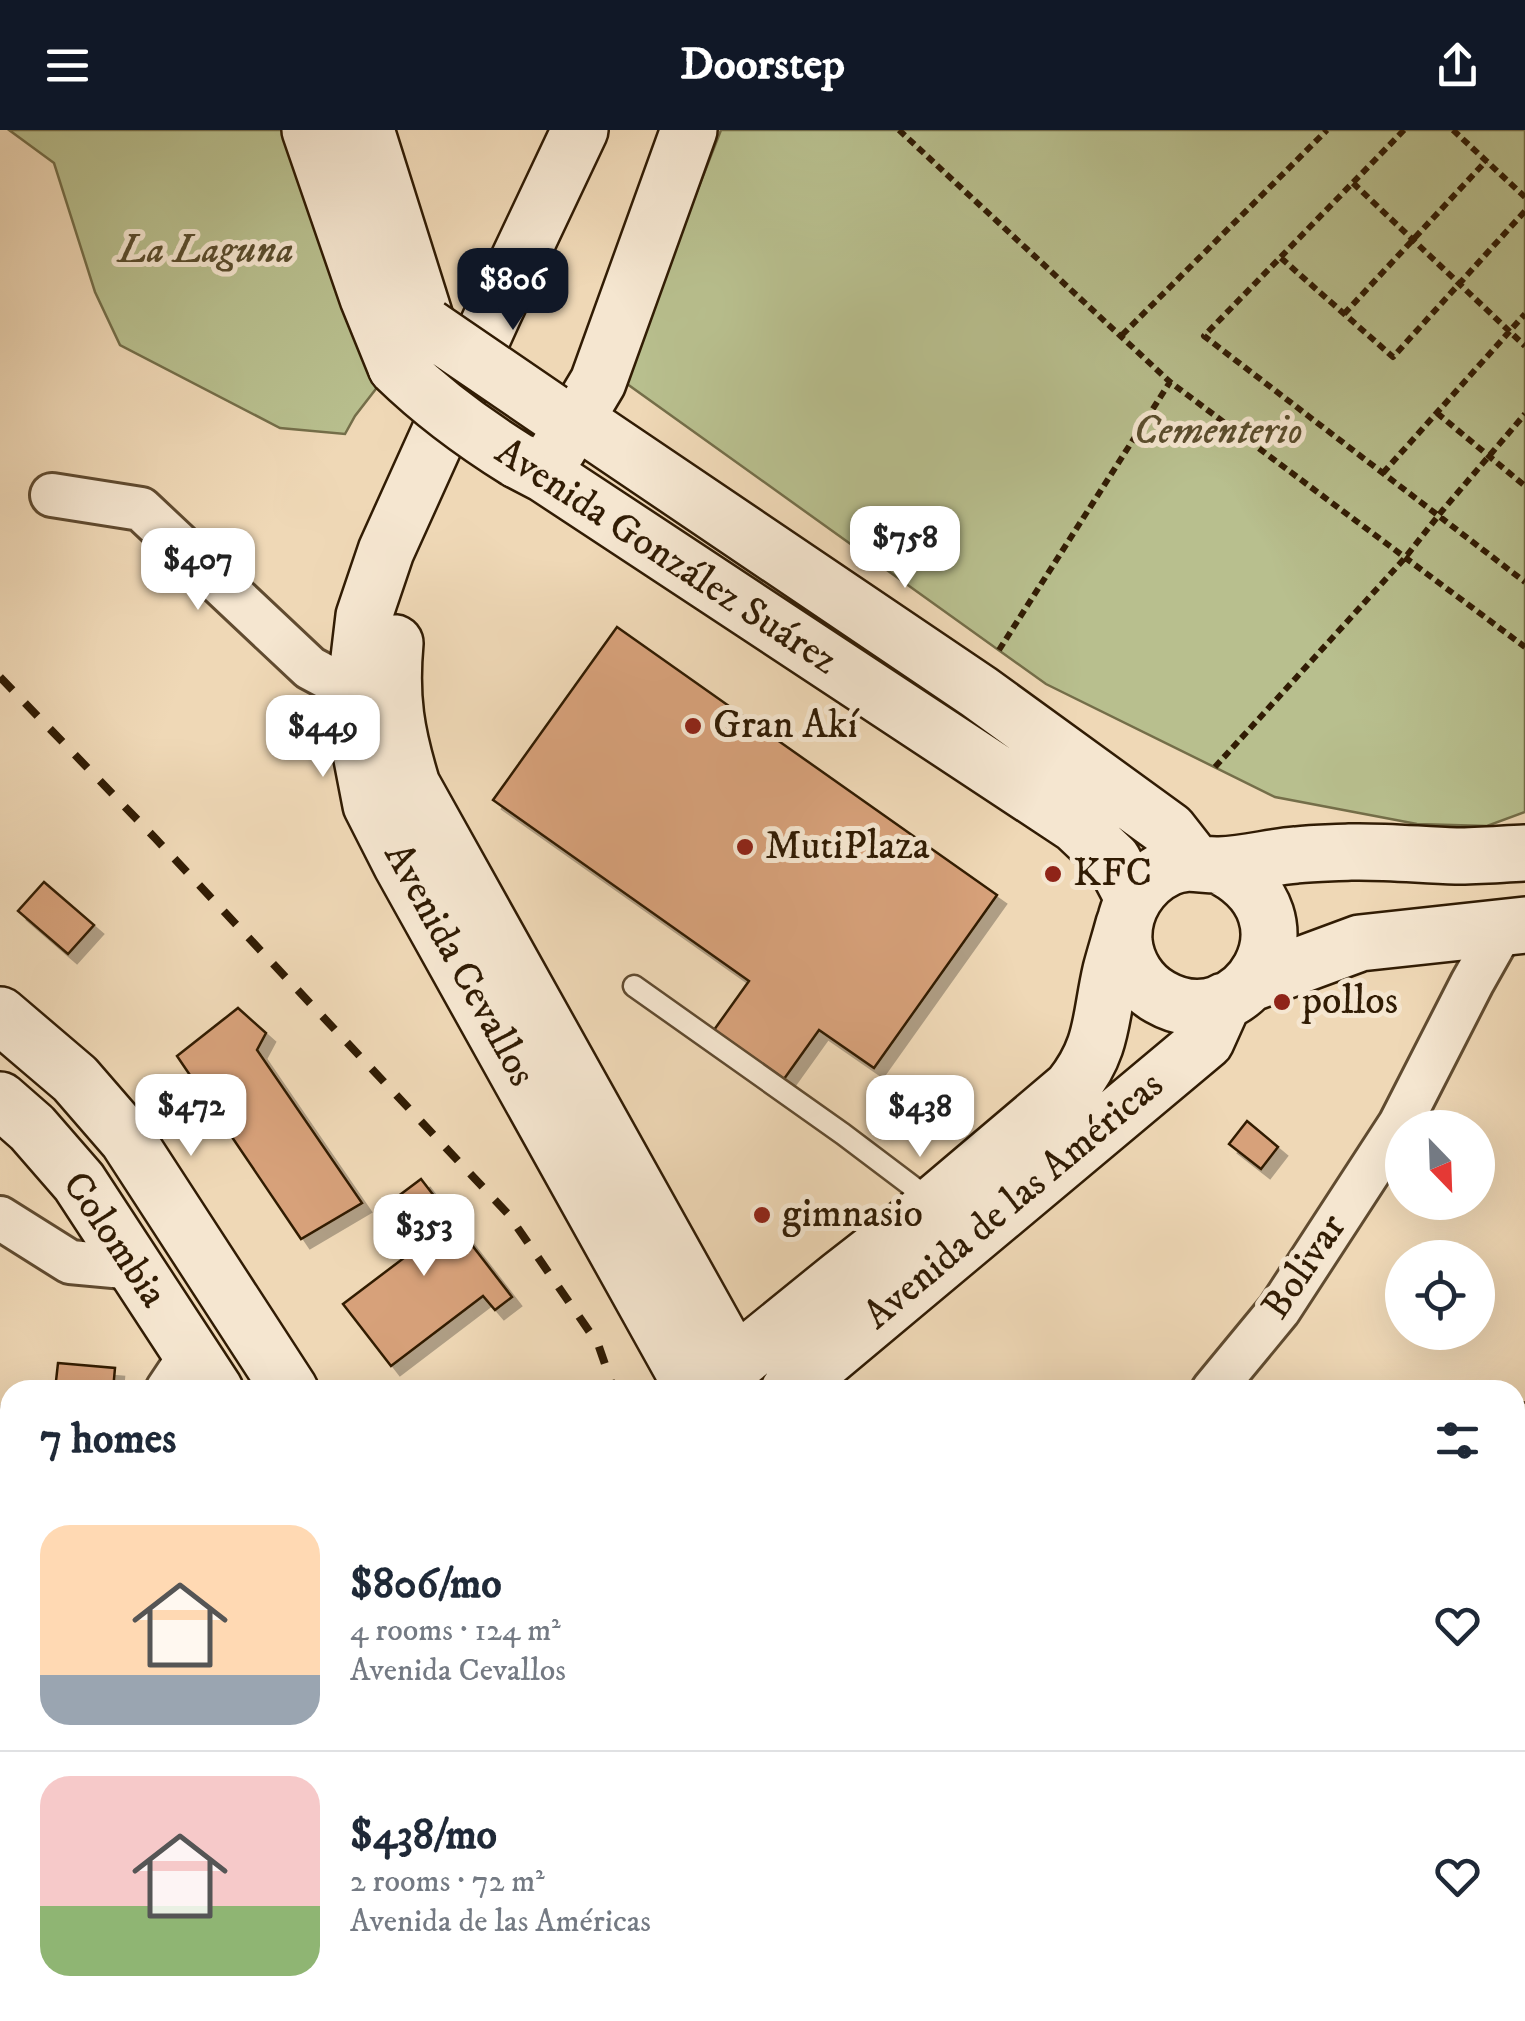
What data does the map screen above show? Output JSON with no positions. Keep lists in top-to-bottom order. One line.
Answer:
{"streets":{"main road":["Avenida González Suárez","Avenida Cevallos","Avenida de las Américas","Colombia"],"street":["Bolivar"]},"crossings":[["Avenida González Suárez","Avenida de las Américas"],["Avenida González Suárez","Bolivar"]],"parks":["La Laguna","Cementerio"],"places":["Gran Akí","MutiPlaza","KFC","pollos","gimnasio"],"north":"bottom right","page":{"header":"Doorstep","price":["$806","$758","$407","$449","$472","$438","$353"],"heading":"7 homes","list":[{"name":"$806/mo","note":"4 rooms · 124 m² · Avenida Cevallos"},{"name":"$438/mo","note":"2 rooms · 72 m² · Avenida de las Américas"}]}}
